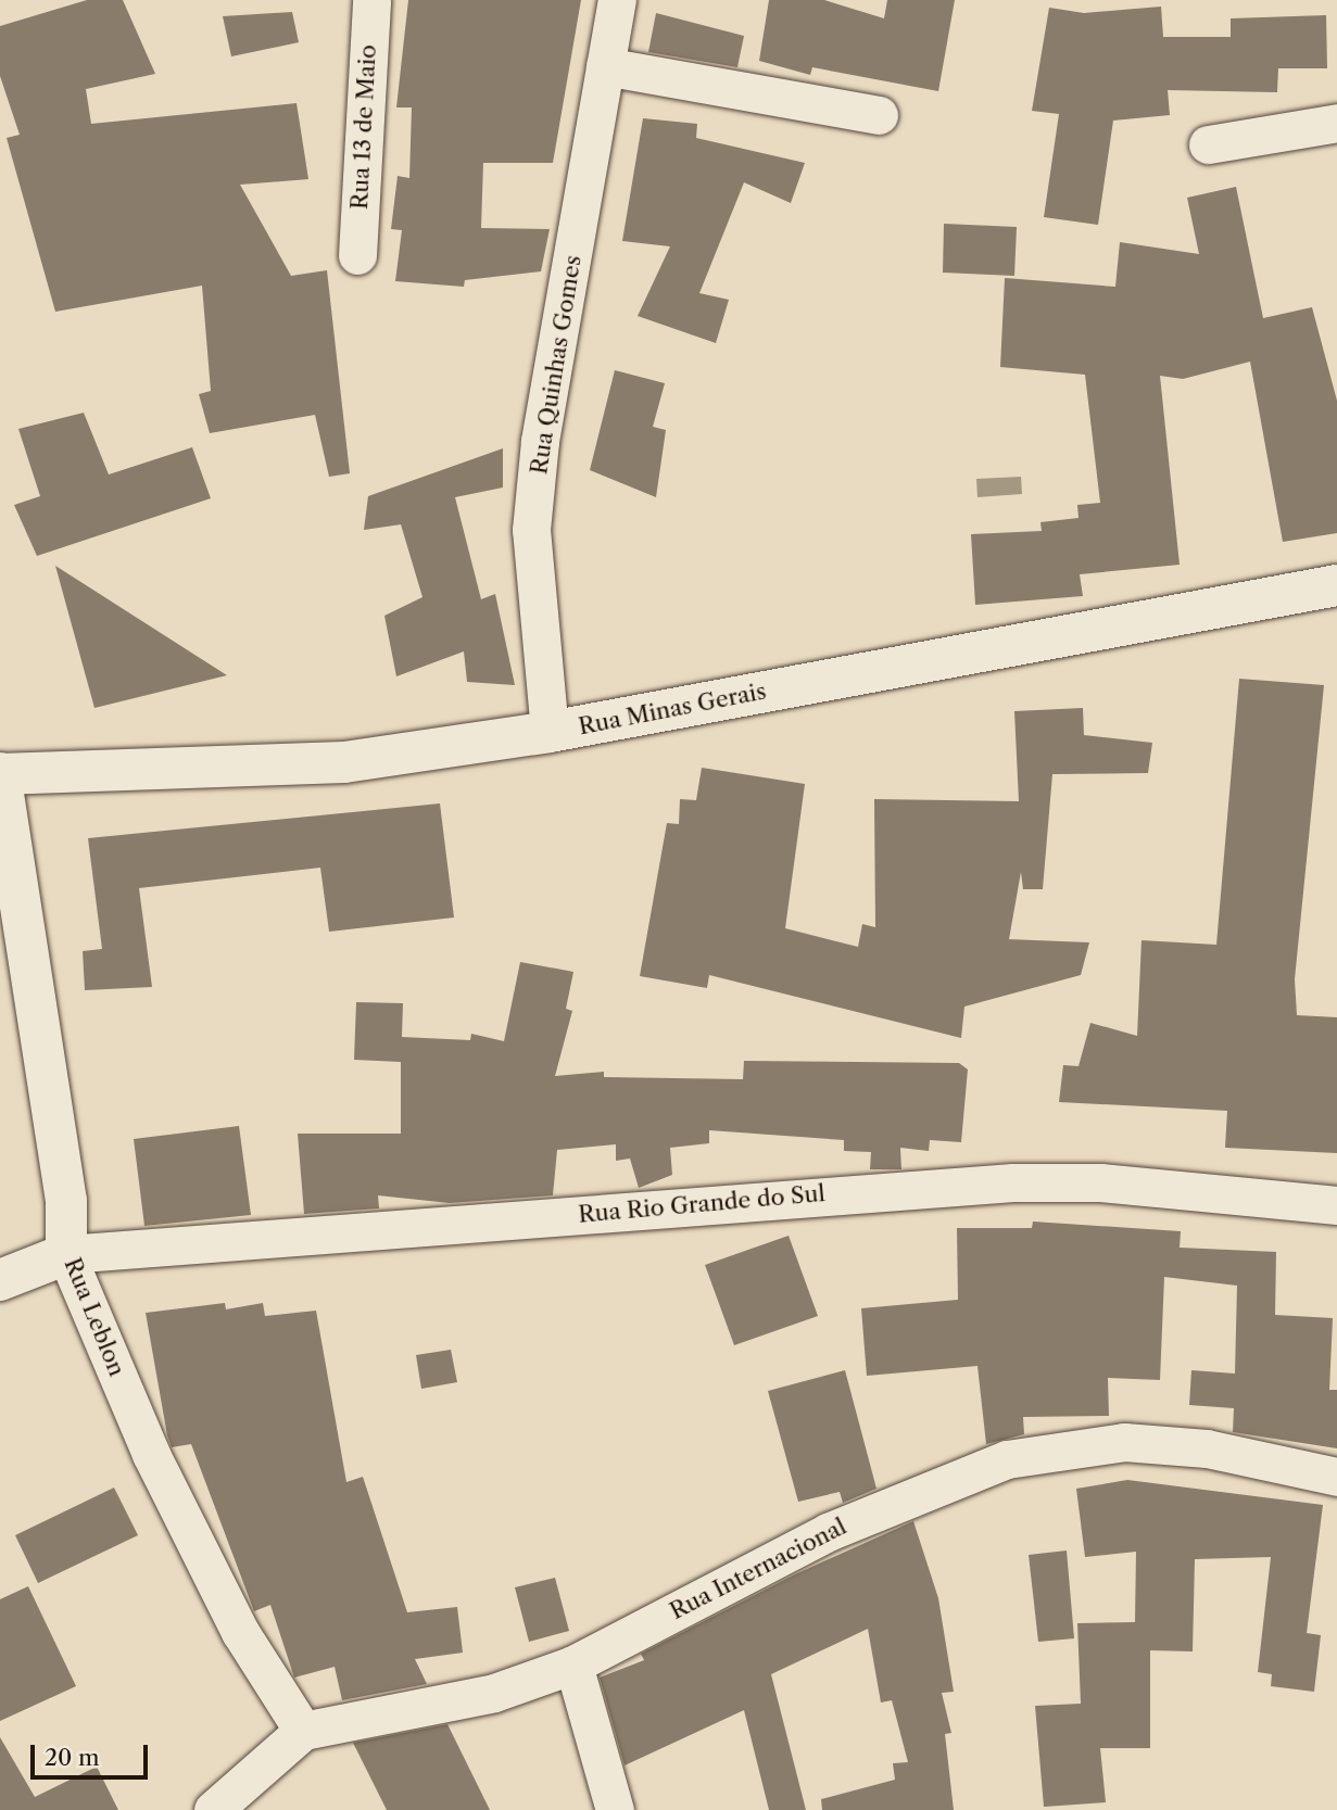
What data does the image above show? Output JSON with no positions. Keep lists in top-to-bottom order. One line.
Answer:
{"streets":{"street":["Rua 13 de Maio","Rua Quinhas Gomes","Rua Minas Gerais","Rua Rio Grande do Sul","Rua Leblon","Rua Internacional"]},"crossings":[["Rua Quinhas Gomes","Rua Minas Gerais"],["Rua Minas Gerais","Rua Leblon"],["Rua Rio Grande do Sul","Rua Leblon"],["Rua Leblon","Rua Internacional"]],"scale_bar":"20 m"}
